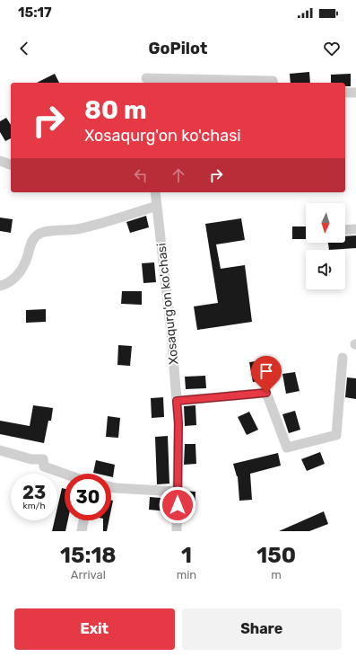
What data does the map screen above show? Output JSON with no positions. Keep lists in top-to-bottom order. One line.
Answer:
{"streets":{"street":["Xosaqurg'on ko'chasi"]},"north":"bottom","page":{"status":"15:17","header":"GoPilot","turn":["80 m","Xosaqurg'on ko'chasi"],"speed":"23 km/h","limit":"30","eta":["15:18","Arrival","1","min","150","m"],"buttons":["Exit","Share"]}}
